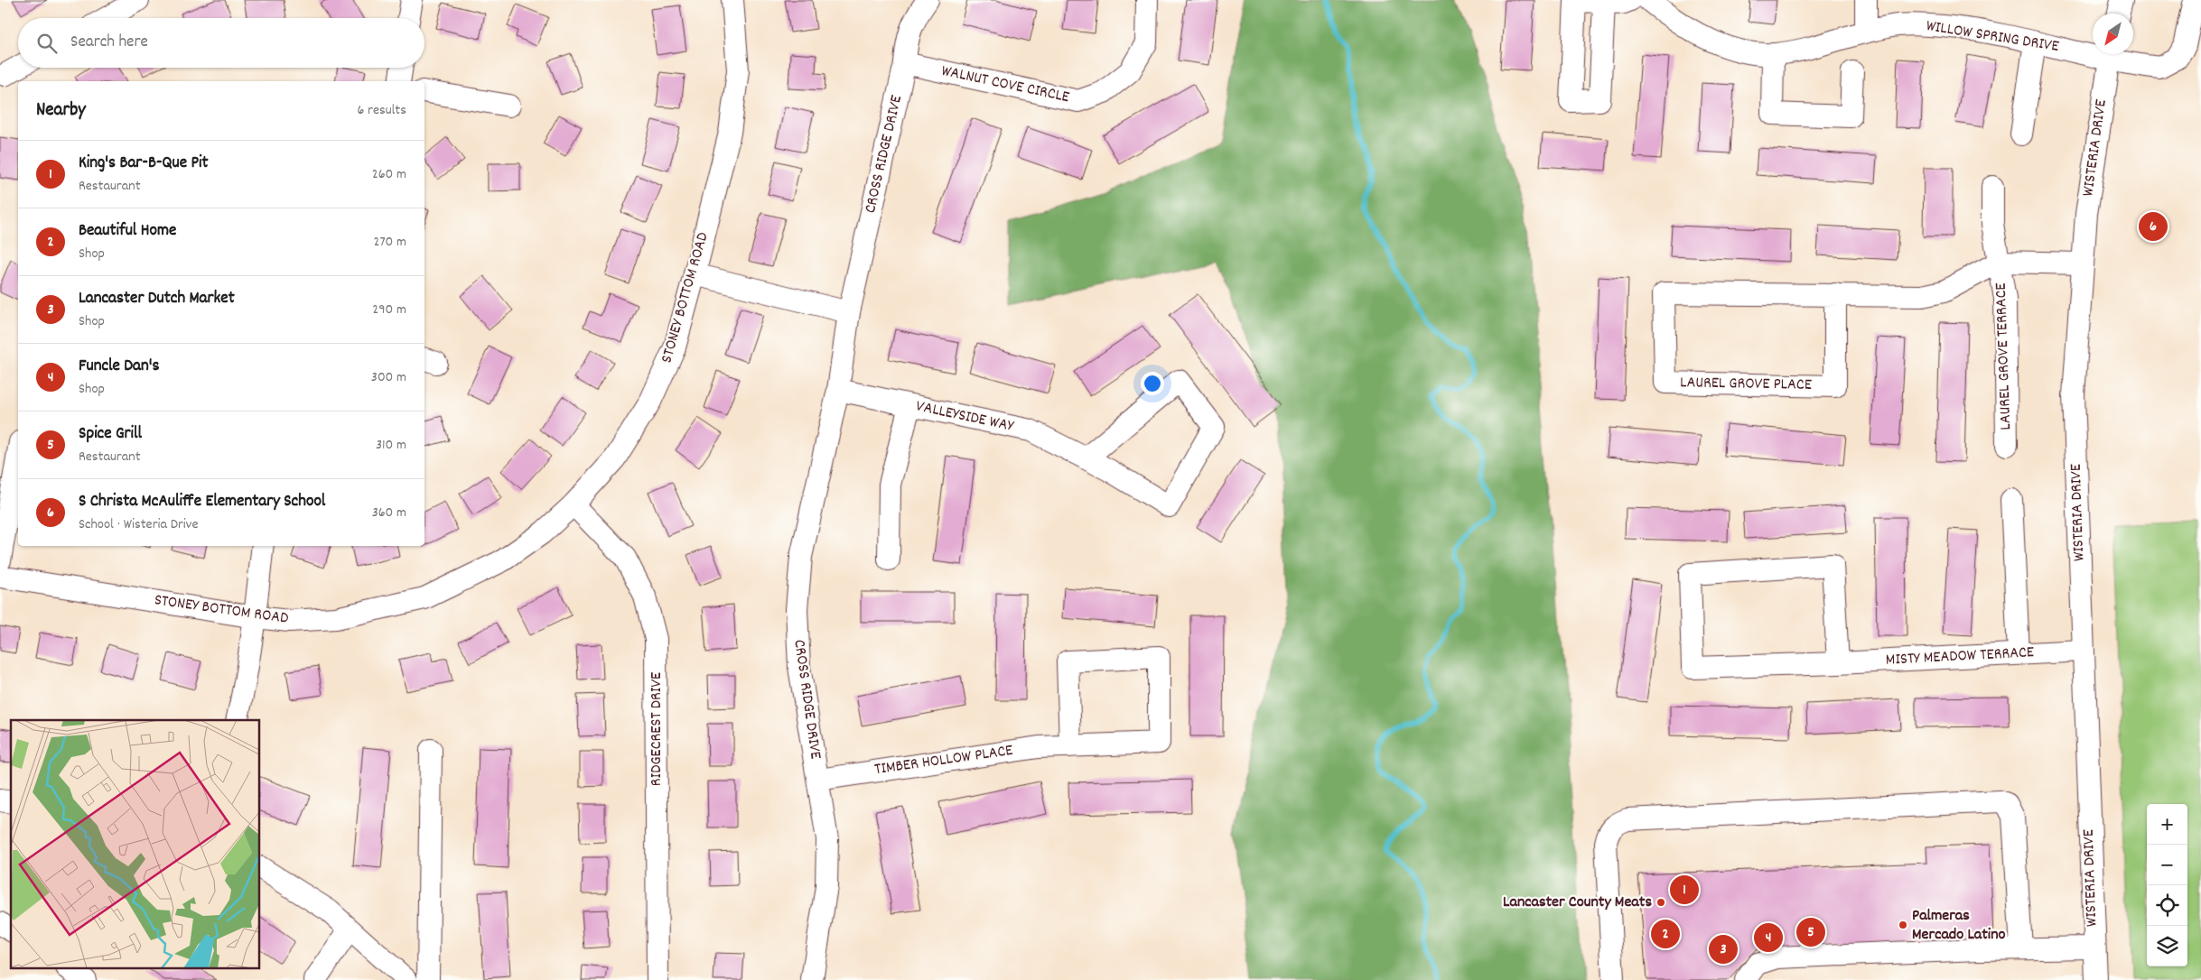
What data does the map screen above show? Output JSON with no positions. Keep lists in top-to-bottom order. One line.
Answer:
{"streets":{"street":["WILLOW SPRING DRIVE","WALNUT COVE CIRCLE","WISTERIA DRIVE","CROSS RIDGE DRIVE","STONEY BOTTOM ROAD","LAUREL GROVE TERRACE","LAUREL GROVE PLACE","VALLEYSIDE WAY","MISTY MEADOW TERRACE","RIDGECREST DRIVE","TIMBER HOLLOW PLACE"]},"crossings":[["WALNUT COVE CIRCLE","CROSS RIDGE DRIVE"],["WISTERIA DRIVE","LAUREL GROVE PLACE"],["WISTERIA DRIVE","MISTY MEADOW TERRACE"],["CROSS RIDGE DRIVE","VALLEYSIDE WAY"],["CROSS RIDGE DRIVE","TIMBER HOLLOW PLACE"],["STONEY BOTTOM ROAD","RIDGECREST DRIVE"],["LAUREL GROVE TERRACE","LAUREL GROVE PLACE"]],"places":["Lancaster County Meats","Palmeras Mercado Latino"],"north":"bottom left","page":{"search":"Search here","heading":["Nearby","6 results"],"list":[{"mark":"1","name":"King's Bar-B-Que Pit","note":"Restaurant","value":"260 m"},{"mark":"2","name":"Beautiful Home","note":"Shop","value":"270 m"},{"mark":"3","name":"Lancaster Dutch Market","note":"Shop","value":"290 m"},{"mark":"4","name":"Funcle Dan's","note":"Shop","value":"300 m"},{"mark":"5","name":"Spice Grill","note":"Restaurant","value":"310 m"},{"mark":"6","name":"S Christa McAuliffe Elementary School","note":"School · Wisteria Drive","value":"360 m"}],"pins":["6","1","5","2","4","3"],"map_buttons":["+","−"]}}
